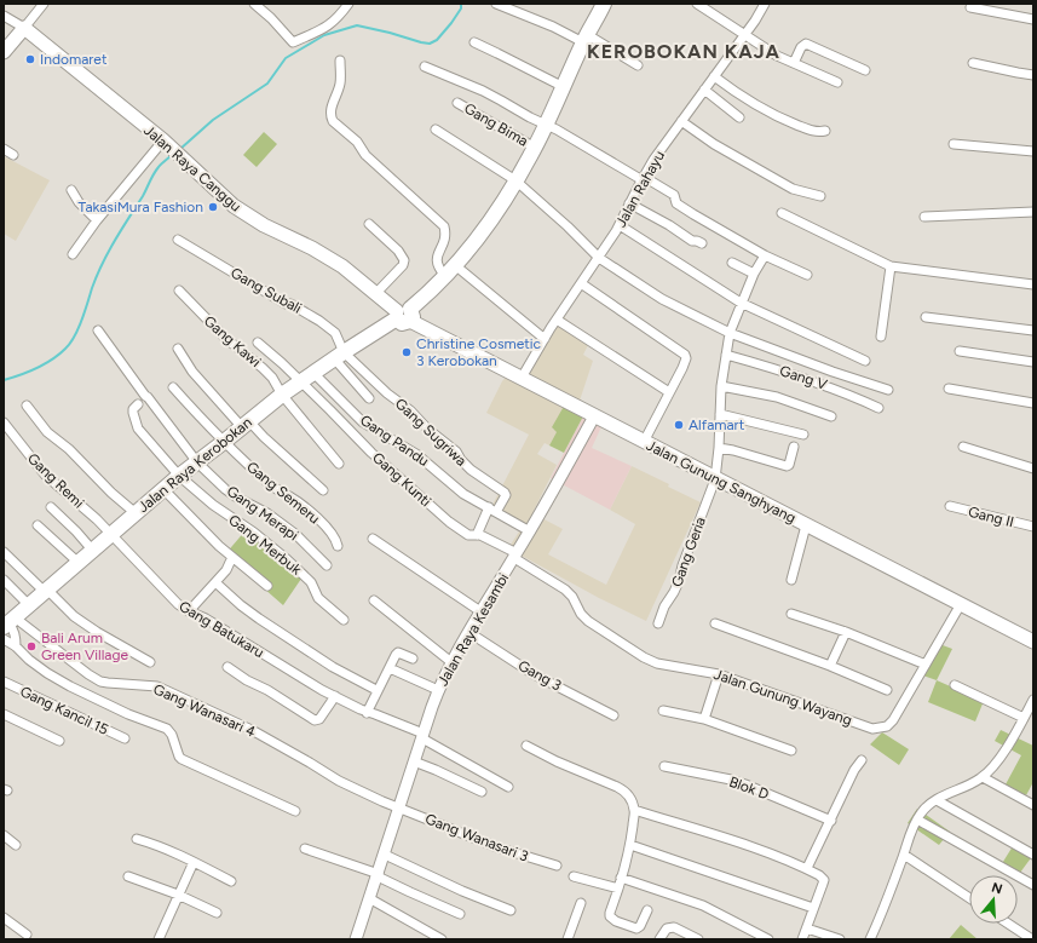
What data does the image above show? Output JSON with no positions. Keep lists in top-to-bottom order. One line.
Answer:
{"streets":{"main road":["Jalan Raya Canggu","Jalan Raya Kerobokan","Jalan Gunung Sanghyang"],"street":["Gang Bima","Jalan Rahayu","Gang Subali","Gang Kawi","Gang V","Gang Sugriwa","Gang Pandu","Gang Kunti","Gang Remi","Gang Semeru","Gang Merapi","Gang II","Gang Merbuk","Gang Geria","Gang Batukaru","Jalan Raya Kesambi","Gang 3","Jalan Gunung Wayang","Gang Kancil 15","Gang Wanasari 4","Blok D","Gang Wanasari 3"]},"crossings":[["Gang Bima","Jalan Raya Kerobokan"],["Jalan Raya Canggu","Jalan Raya Kerobokan"],["Jalan Raya Canggu","Jalan Gunung Sanghyang"],["Jalan Rahayu","Jalan Gunung Sanghyang"],["Gang Subali","Gang Sugriwa"],["Gang Subali","Jalan Raya Kerobokan"],["Gang Kawi","Jalan Raya Kerobokan"],["Gang V","Gang Geria"],["Gang Sugriwa","Gang Pandu"],["Gang Sugriwa","Jalan Raya Kerobokan"],["Gang Pandu","Jalan Raya Kerobokan"],["Gang Pandu","Jalan Raya Kesambi"],["Jalan Raya Kerobokan","Gang Kunti"],["Jalan Raya Kerobokan","Gang Remi"],["Jalan Raya Kerobokan","Jalan Gunung Sanghyang"],["Jalan Raya Kerobokan","Gang Semeru"],["Jalan Raya Kerobokan","Gang Merapi"],["Jalan Raya Kerobokan","Gang Merbuk"],["Jalan Raya Kerobokan","Gang Batukaru"],["Jalan Raya Kerobokan","Gang Wanasari 4"],["Gang Kunti","Jalan Raya Kesambi"],["Gang Kunti","Jalan Gunung Wayang"],["Gang Remi","Gang Batukaru"],["Jalan Gunung Sanghyang","Gang Geria"],["Jalan Gunung Sanghyang","Jalan Raya Kesambi"],["Jalan Gunung Sanghyang","Jalan Gunung Wayang"],["Gang Batukaru","Jalan Raya Kesambi"],["Jalan Raya Kesambi","Gang 3"],["Jalan Raya Kesambi","Jalan Gunung Wayang"],["Jalan Raya Kesambi","Gang Wanasari 4"],["Jalan Raya Kesambi","Gang Wanasari 3"],["Gang Wanasari 4","Gang Wanasari 3"]],"districts":["KEROBOKAN KAJA"],"places":["Indomaret","TakasiMura Fashion","Christine Cosmetic 3 Kerobokan","Alfamart","Bali Arum Green Village"],"north":"top"}
